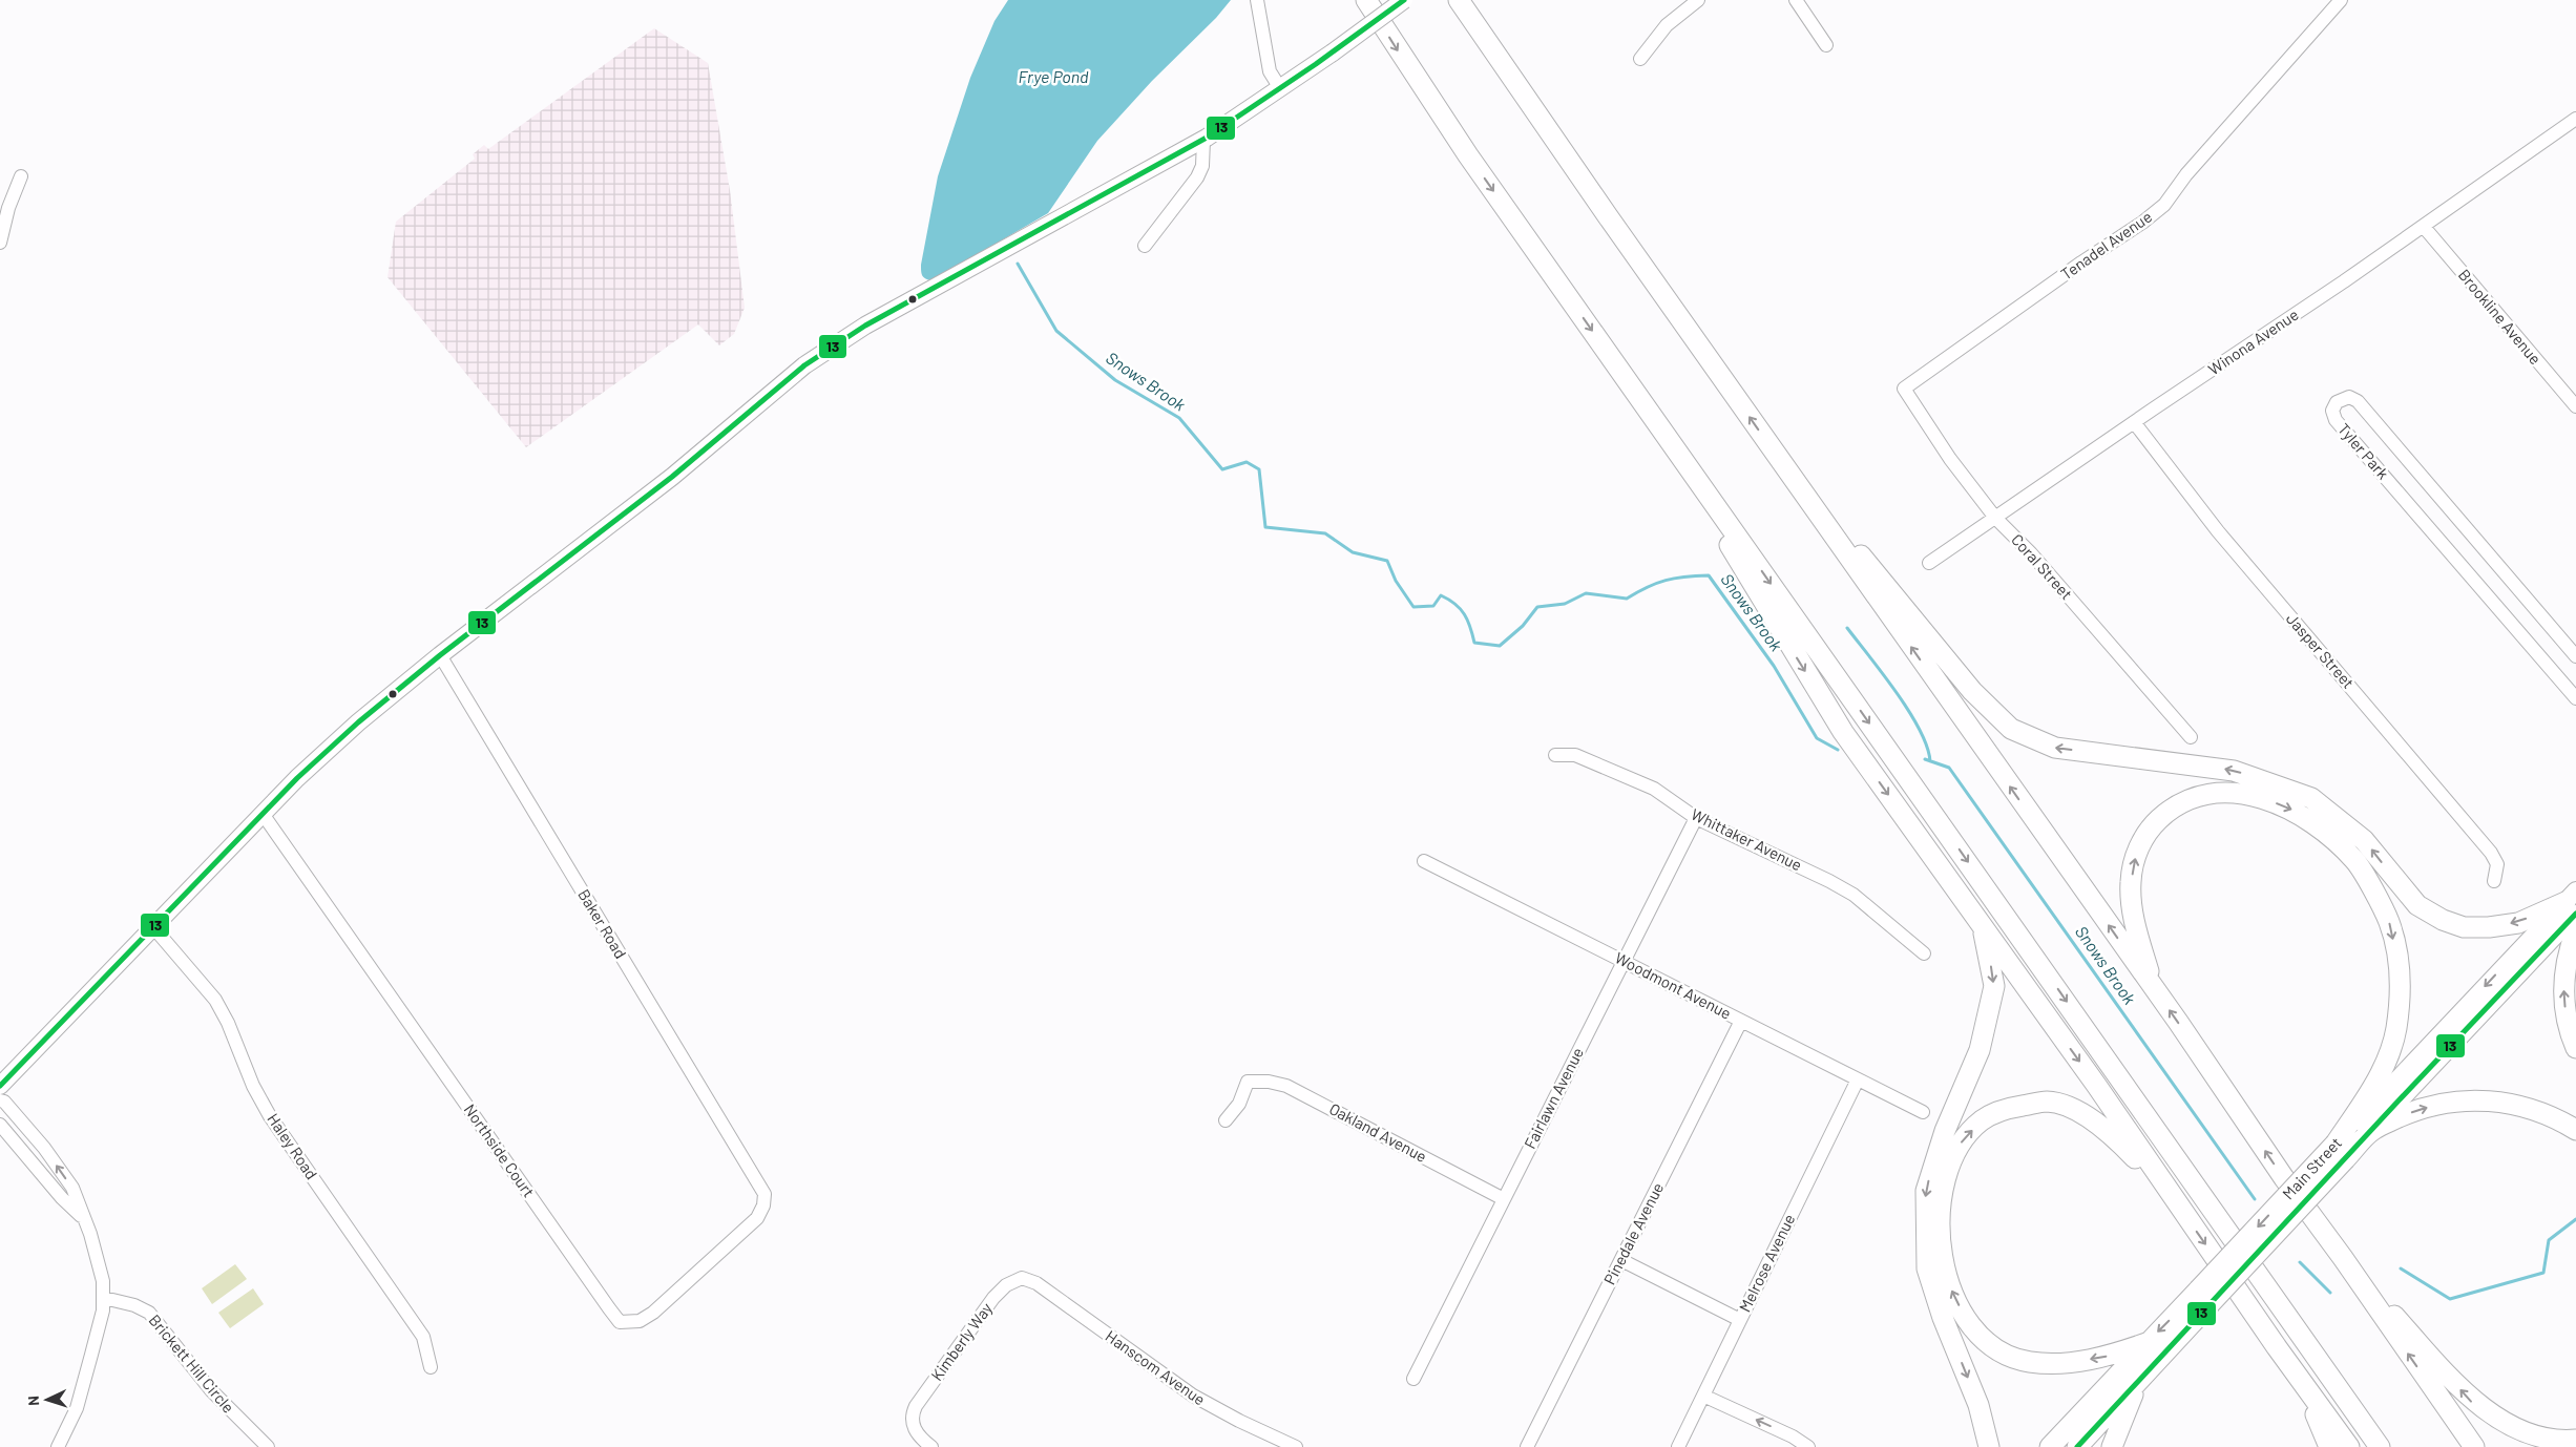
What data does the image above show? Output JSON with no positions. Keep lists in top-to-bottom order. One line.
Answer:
{"streets":{"highway":["Main Street"],"street":["Tenadel Avenue","Brookline Avenue","Winona Avenue","Tyler Park","Coral Street","Jasper Street","Whittaker Avenue","Baker Road","Woodmont Avenue","Fairlawn Avenue","Oakland Avenue","Haley Road","Northside Court","Pinedale Avenue","Melrose Avenue","Kimberly Way","Brickett Hill Circle","Hanscom Avenue"]},"crossings":[["Tenadel Avenue","Coral Street"],["Brookline Avenue","Winona Avenue"],["Winona Avenue","Coral Street"],["Winona Avenue","Jasper Street"],["Whittaker Avenue","Fairlawn Avenue"],["Baker Road","Northside Court"],["Woodmont Avenue","Fairlawn Avenue"],["Woodmont Avenue","Pinedale Avenue"],["Woodmont Avenue","Melrose Avenue"],["Fairlawn Avenue","Oakland Avenue"],["Kimberly Way","Hanscom Avenue"]],"water":["Frye Pond","Snows Brook"],"lines":["transit line 13"],"north":"left"}
